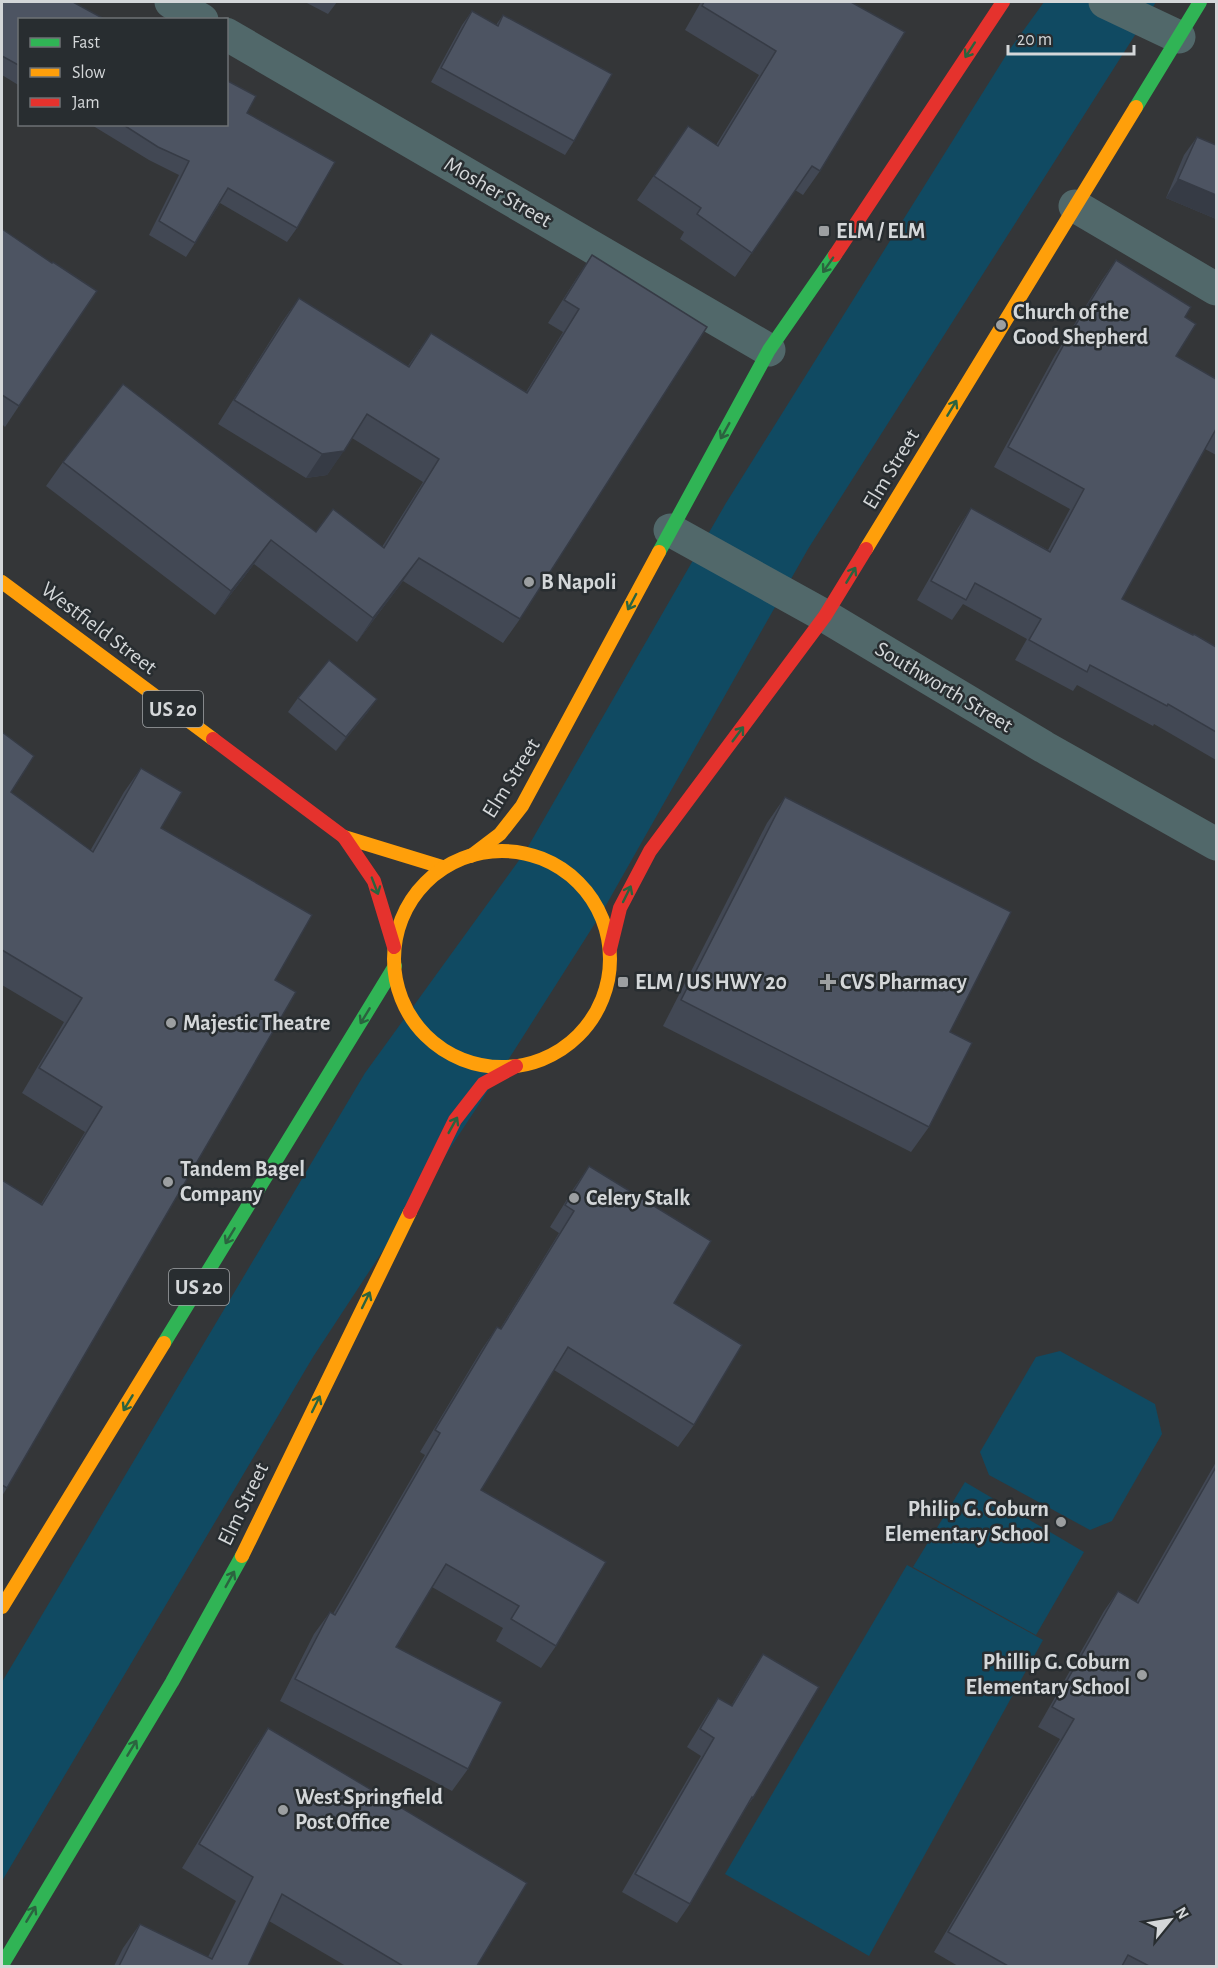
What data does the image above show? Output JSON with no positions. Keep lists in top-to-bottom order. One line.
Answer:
{"streets":{"main road":["Elm Street","Westfield Street","US 20"],"street":["Mosher Street","Southworth Street"]},"crossings":[["Mosher Street","Elm Street"],["Elm Street","Southworth Street"],["Westfield Street","US 20"]],"places":{"transit":["ELM / ELM","ELM / US HWY 20"],"other":["Church of the Good Shepherd","B Napoli","Majestic Theatre","Tandem Bagel Company","Celery Stalk","Philip G. Coburn Elementary School","Phillip G. Coburn Elementary School","West Springfield Post Office"],"health":["CVS Pharmacy"]},"legend":["Fast","Slow","Jam"],"scale_bar":"20 m","north":"top right"}
